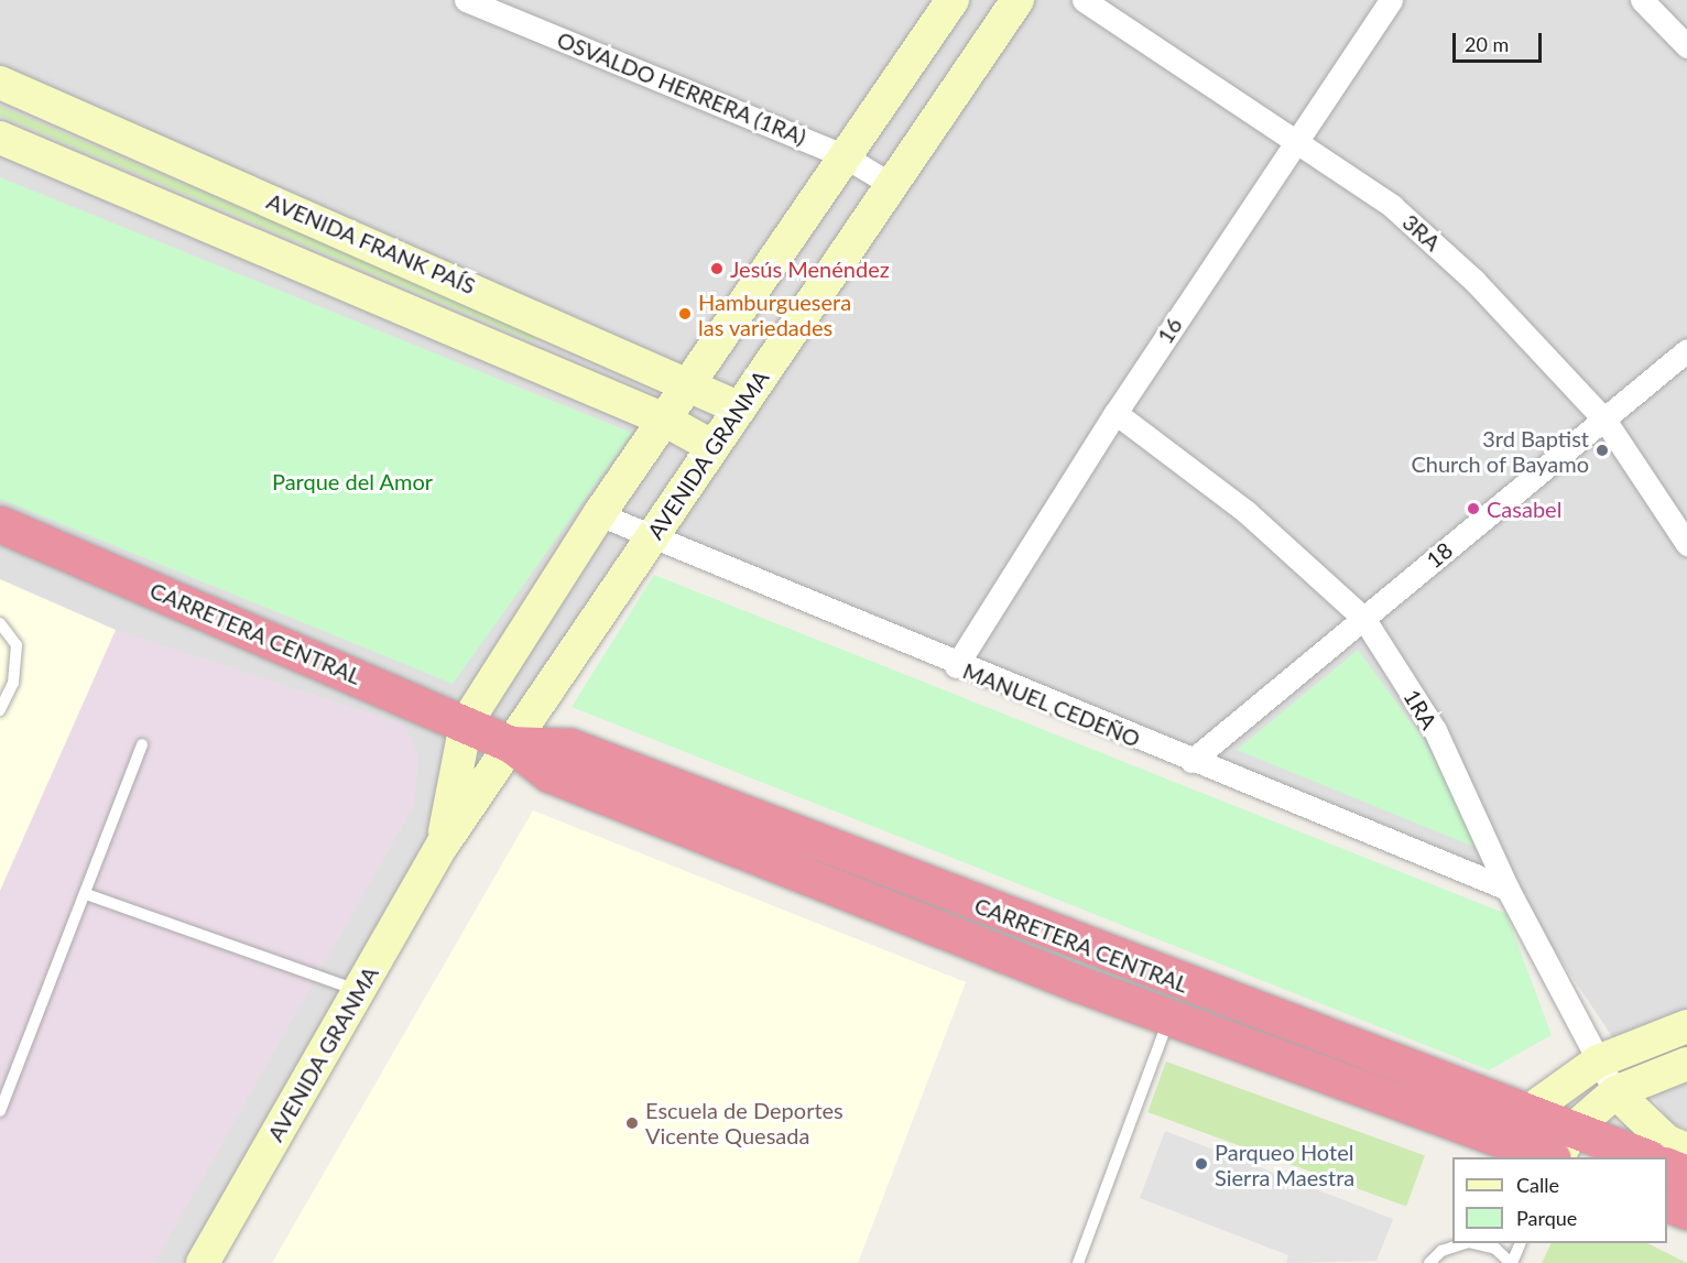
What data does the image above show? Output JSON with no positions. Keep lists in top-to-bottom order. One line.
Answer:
{"streets":{"highway":["CARRETERA CENTRAL"],"main road":["AVENIDA FRANK PAÍS","AVENIDA GRANMA"],"street":["OSVALDO HERRERA (1RA)","3RA","16","18","MANUEL CEDEÑO","1RA"]},"crossings":[["OSVALDO HERRERA (1RA)","AVENIDA GRANMA"],["3RA","16"],["3RA","18"],["AVENIDA FRANK PAÍS","AVENIDA GRANMA"],["16","MANUEL CEDEÑO"],["16","1RA"],["AVENIDA GRANMA","CARRETERA CENTRAL"],["AVENIDA GRANMA","MANUEL CEDEÑO"],["18","MANUEL CEDEÑO"],["18","1RA"],["MANUEL CEDEÑO","1RA"]],"parks":["Parque del Amor"],"places":["Jesús Menéndez","Hamburguesera las variedades","3rd Baptist Church of Bayamo","Casabel","Escuela de Deportes Vicente Quesada","Parqueo Hotel Sierra Maestra"],"legend":["Calle","Parque"],"scale_bar":"20 m"}
